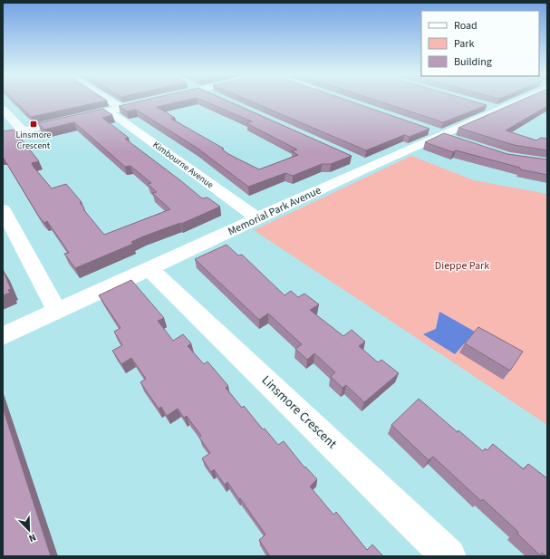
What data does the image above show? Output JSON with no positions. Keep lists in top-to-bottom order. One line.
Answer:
{"streets":{"street":["Kimbourne Avenue","Memorial Park Avenue","Linsmore Crescent"]},"crossings":[["Kimbourne Avenue","Memorial Park Avenue"],["Memorial Park Avenue","Linsmore Crescent"]],"parks":["Dieppe Park"],"places":{"transit":["Linsmore Crescent"]},"legend":["Road","Park","Building"],"north":"bottom right"}
